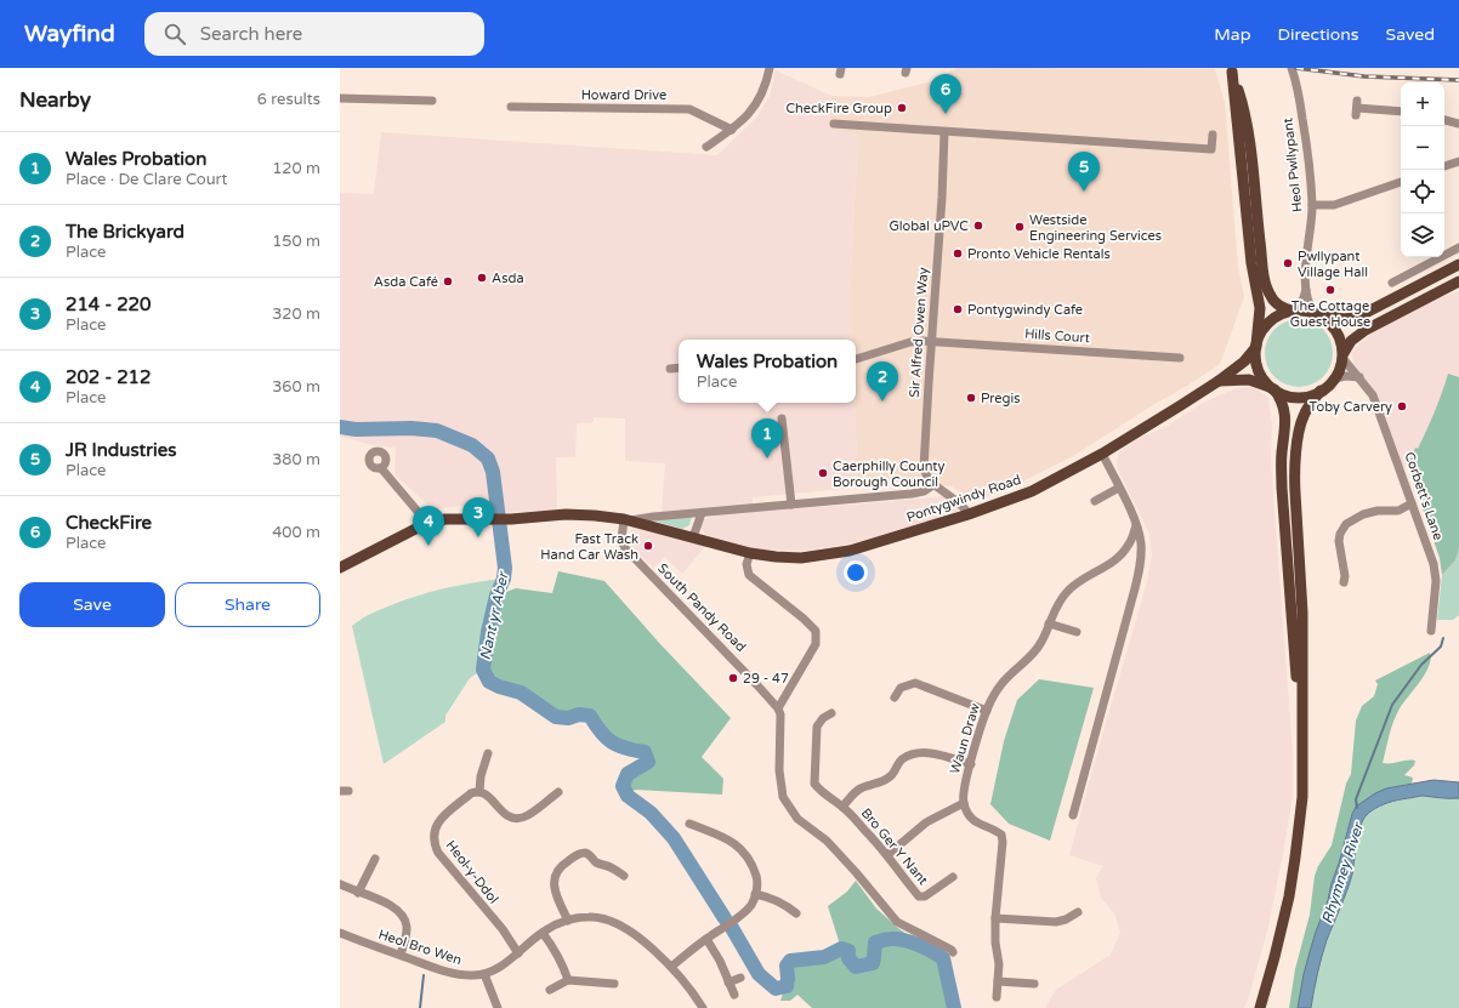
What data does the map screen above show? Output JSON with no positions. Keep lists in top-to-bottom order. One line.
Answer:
{"streets":{"main road":["Pontygwindy Road"],"street":["Howard Drive","Heol Pwllypant","Sir Alfred Owen Way","Hills Court","Corbett's Lane","South Pandy Road","Waun Draw","Bro Ger Y Nant","Heol-y-Ddol","Heol Bro Wen"]},"crossings":[["Heol Pwllypant","Corbett's Lane"],["Heol Pwllypant","Pontygwindy Road"],["Sir Alfred Owen Way","Hills Court"],["Sir Alfred Owen Way","Pontygwindy Road"],["Corbett's Lane","Pontygwindy Road"],["Pontygwindy Road","South Pandy Road"],["Heol-y-Ddol","Heol Bro Wen"]],"water":["Nant yr Aber","Rhymney River"],"places":["CheckFire Group","Global uPVC","Westside Engineering Services","Pronto Vehicle Rentals","Pwllypant Village Hall","Asda","Asda Café","The Cottage Guest House","Pontygwindy Cafe","Pregis","Toby Carvery","Caerphilly County Borough Council","Fast Track Hand Car Wash","29 - 47"],"page":{"header":"Wayfind","search":"Search here","nav":["Map","Directions","Saved"],"heading":["Nearby","6 results"],"pins":["6","5","2","1","3","4"],"map_buttons":["+","−"],"list":[{"mark":"1","name":"Wales Probation","note":"Place · De Clare Court","value":"120 m"},{"mark":"2","name":"The Brickyard","note":"Place","value":"150 m"},{"mark":"3","name":"214 - 220","note":"Place","value":"320 m"},{"mark":"4","name":"202 - 212","note":"Place","value":"360 m"},{"mark":"5","name":"JR Industries","note":"Place","value":"380 m"},{"mark":"6","name":"CheckFire","note":"Place","value":"400 m"}],"popup":["Wales Probation","Place"],"buttons":["Save","Share"]}}
